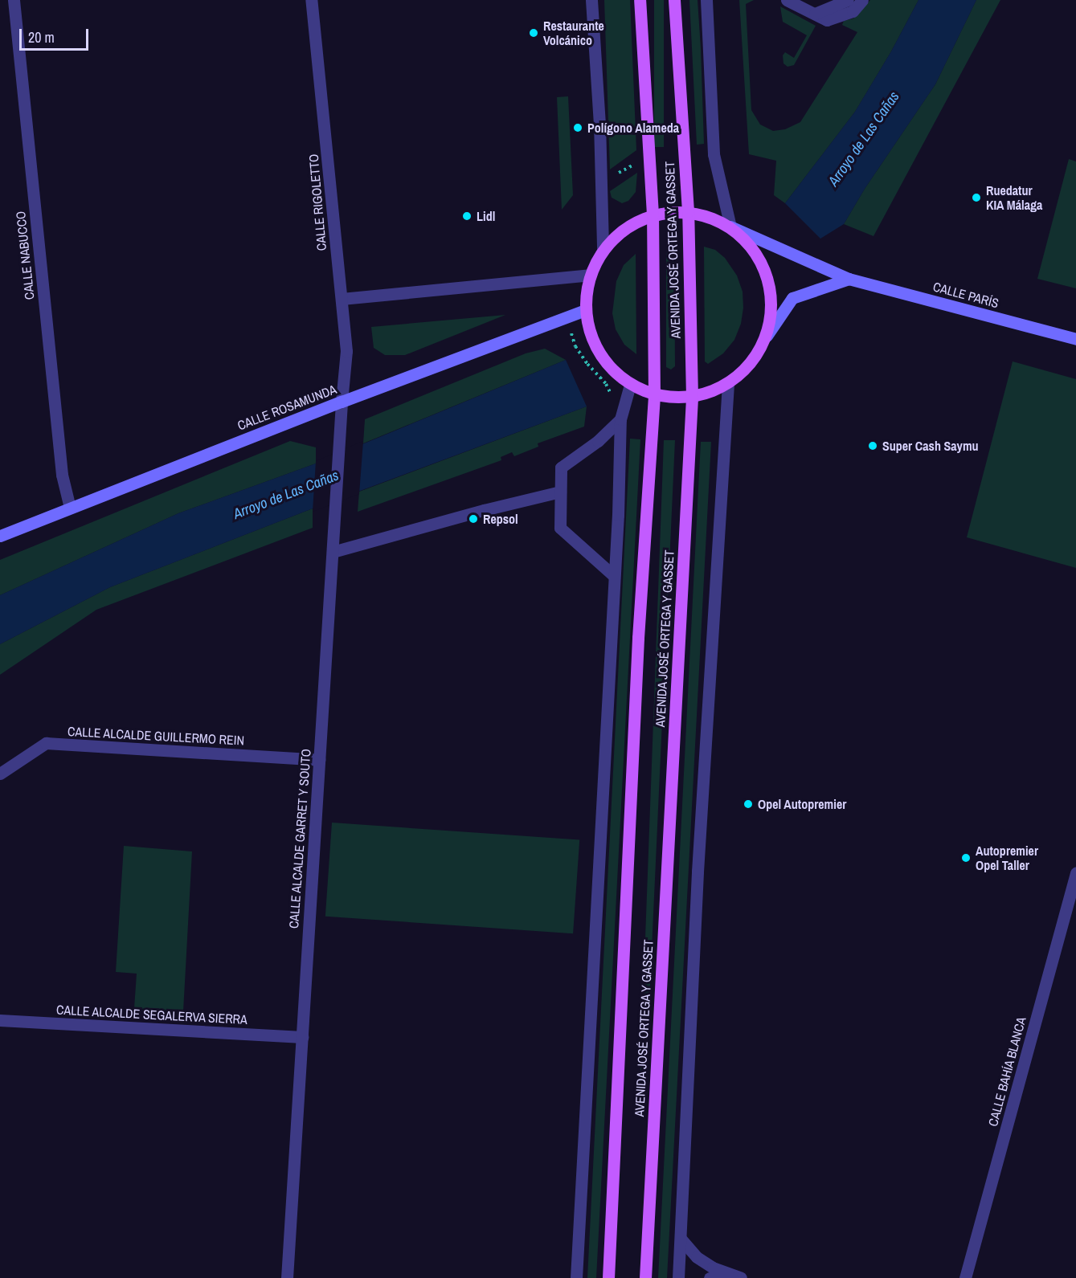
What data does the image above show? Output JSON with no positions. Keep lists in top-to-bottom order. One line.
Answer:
{"streets":{"main road":["AVENIDA JOSÉ ORTEGA Y GASSET","CALLE PARÍS","CALLE ROSAMUNDA"],"street":["CALLE RIGOLETTO","CALLE NABUCCO","CALLE ALCALDE GUILLERMO REIN","CALLE ALCALDE GARRET Y SOUTO","CALLE ALCALDE SEGALERVA SIERRA","CALLE BAHÍA BLANCA"]},"crossings":[["CALLE RIGOLETTO","CALLE ROSAMUNDA"],["CALLE RIGOLETTO","CALLE ALCALDE GARRET Y SOUTO"],["CALLE NABUCCO","CALLE ROSAMUNDA"],["CALLE ROSAMUNDA","CALLE ALCALDE GARRET Y SOUTO"],["CALLE ALCALDE GUILLERMO REIN","CALLE ALCALDE GARRET Y SOUTO"],["CALLE ALCALDE GARRET Y SOUTO","CALLE ALCALDE SEGALERVA SIERRA"]],"water":["Arroyo de Las Cañas"],"places":["Restaurante Volcánico","Polígono Alameda","Ruedatur KIA Málaga","Lidl","Super Cash Saymu","Repsol","Opel Autopremier","Autopremier Opel Taller"],"scale_bar":"20 m"}
